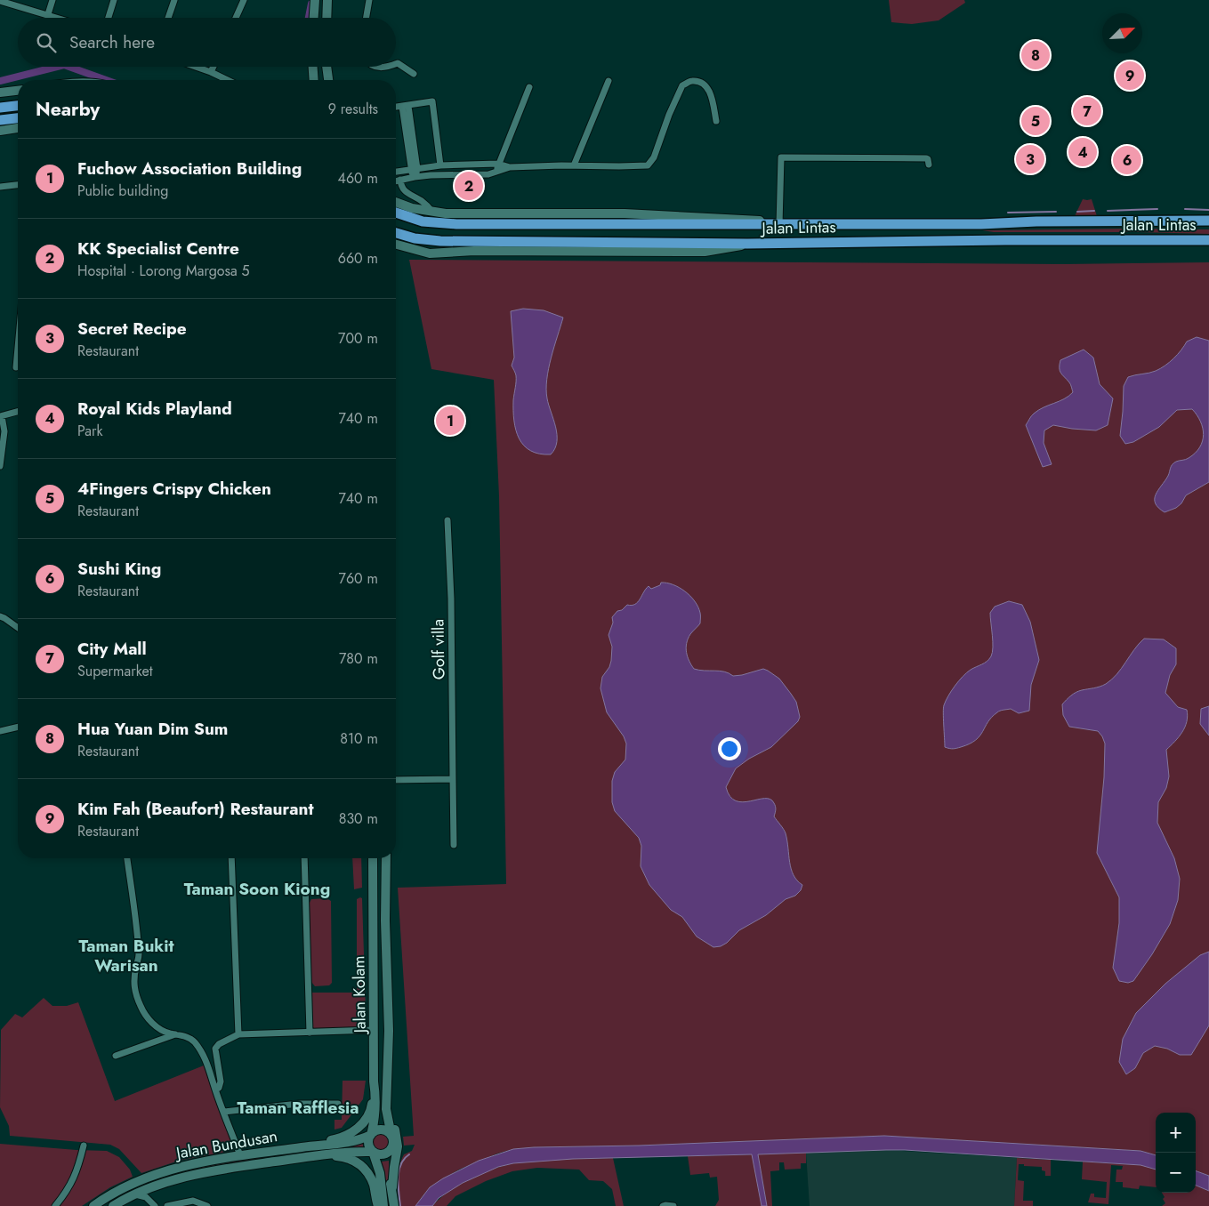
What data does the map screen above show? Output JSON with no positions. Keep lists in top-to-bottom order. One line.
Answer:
{"streets":{"highway":["Jalan Lintas"],"main road":["Jalan Kolam","Jalan Bundusan"],"street":["Golf villa"]},"crossings":[["Jalan Kolam","Jalan Bundusan"]],"districts":["Taman Soon Kiong","Taman Bukit Warisan","Taman Rafflesia"],"north":"top right","page":{"search":"Search here","pins":["8","9","7","5","4","3","6","2","1"],"heading":["Nearby","9 results"],"list":[{"mark":"1","name":"Fuchow Association Building","note":"Public building","value":"460 m"},{"mark":"2","name":"KK Specialist Centre","note":"Hospital · Lorong Margosa 5","value":"660 m"},{"mark":"3","name":"Secret Recipe","note":"Restaurant","value":"700 m"},{"mark":"4","name":"Royal Kids Playland","note":"Park","value":"740 m"},{"mark":"5","name":"4Fingers Crispy Chicken","note":"Restaurant","value":"740 m"},{"mark":"6","name":"Sushi King","note":"Restaurant","value":"760 m"},{"mark":"7","name":"City Mall","note":"Supermarket","value":"780 m"},{"mark":"8","name":"Hua Yuan Dim Sum","note":"Restaurant","value":"810 m"},{"mark":"9","name":"Kim Fah (Beaufort) Restaurant","note":"Restaurant","value":"830 m"}],"map_buttons":["+","−"]}}
